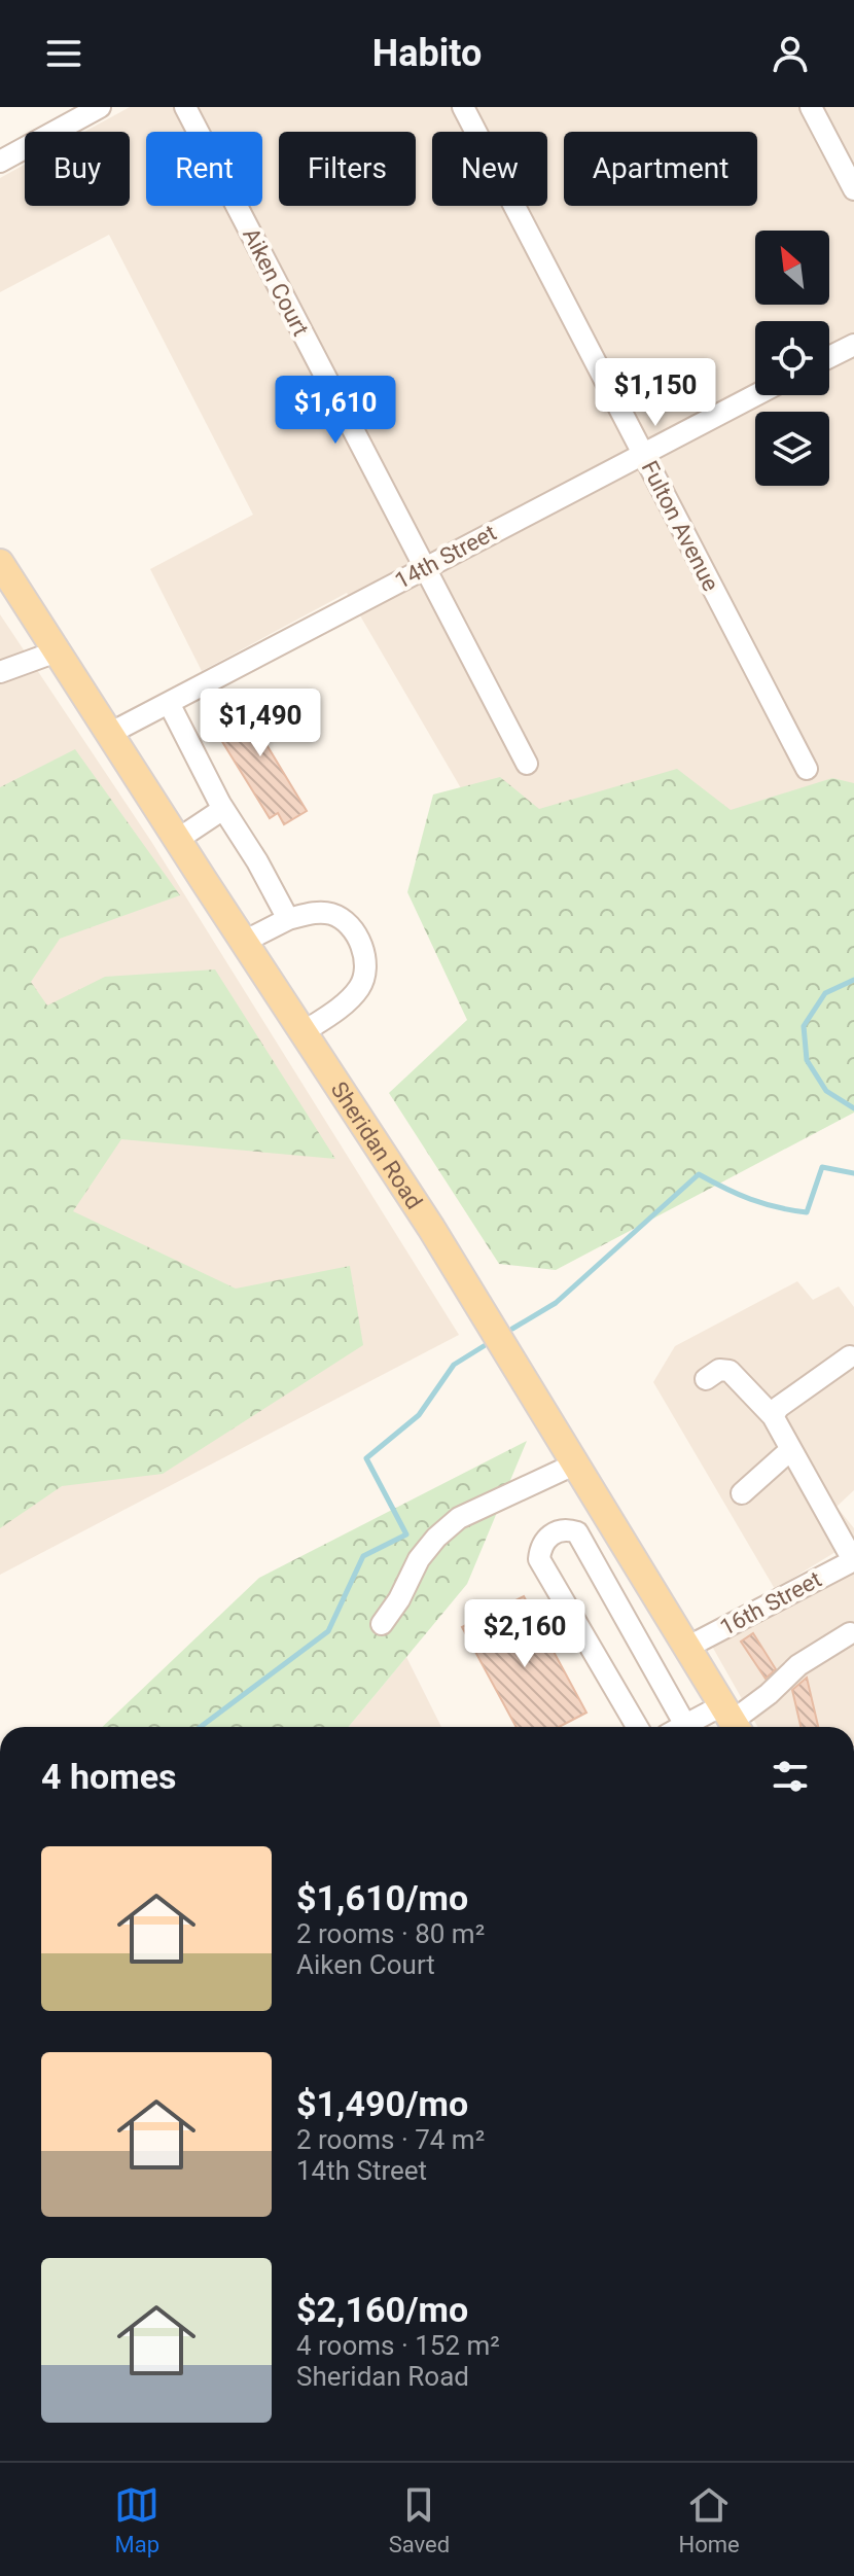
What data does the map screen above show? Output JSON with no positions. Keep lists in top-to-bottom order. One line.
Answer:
{"streets":{"main road":["Sheridan Road"],"street":["Aiken Court","Fulton Avenue","14th Street","16th Street"]},"crossings":[["Aiken Court","14th Street"],["Fulton Avenue","14th Street"],["14th Street","Sheridan Road"],["Sheridan Road","16th Street"]],"north":"top left","page":{"header":"Habito","chip":["Buy","Rent","Filters","New","Apartment"],"price":["$1,150","$1,610","$1,490","$2,160"],"heading":"4 homes","list":[{"name":"$1,610/mo","note":"2 rooms · 80 m² · Aiken Court"},{"name":"$1,490/mo","note":"2 rooms · 74 m² · 14th Street"},{"name":"$2,160/mo","note":"4 rooms · 152 m² · Sheridan Road"}],"tabs":["Map","Saved","Home"]}}
